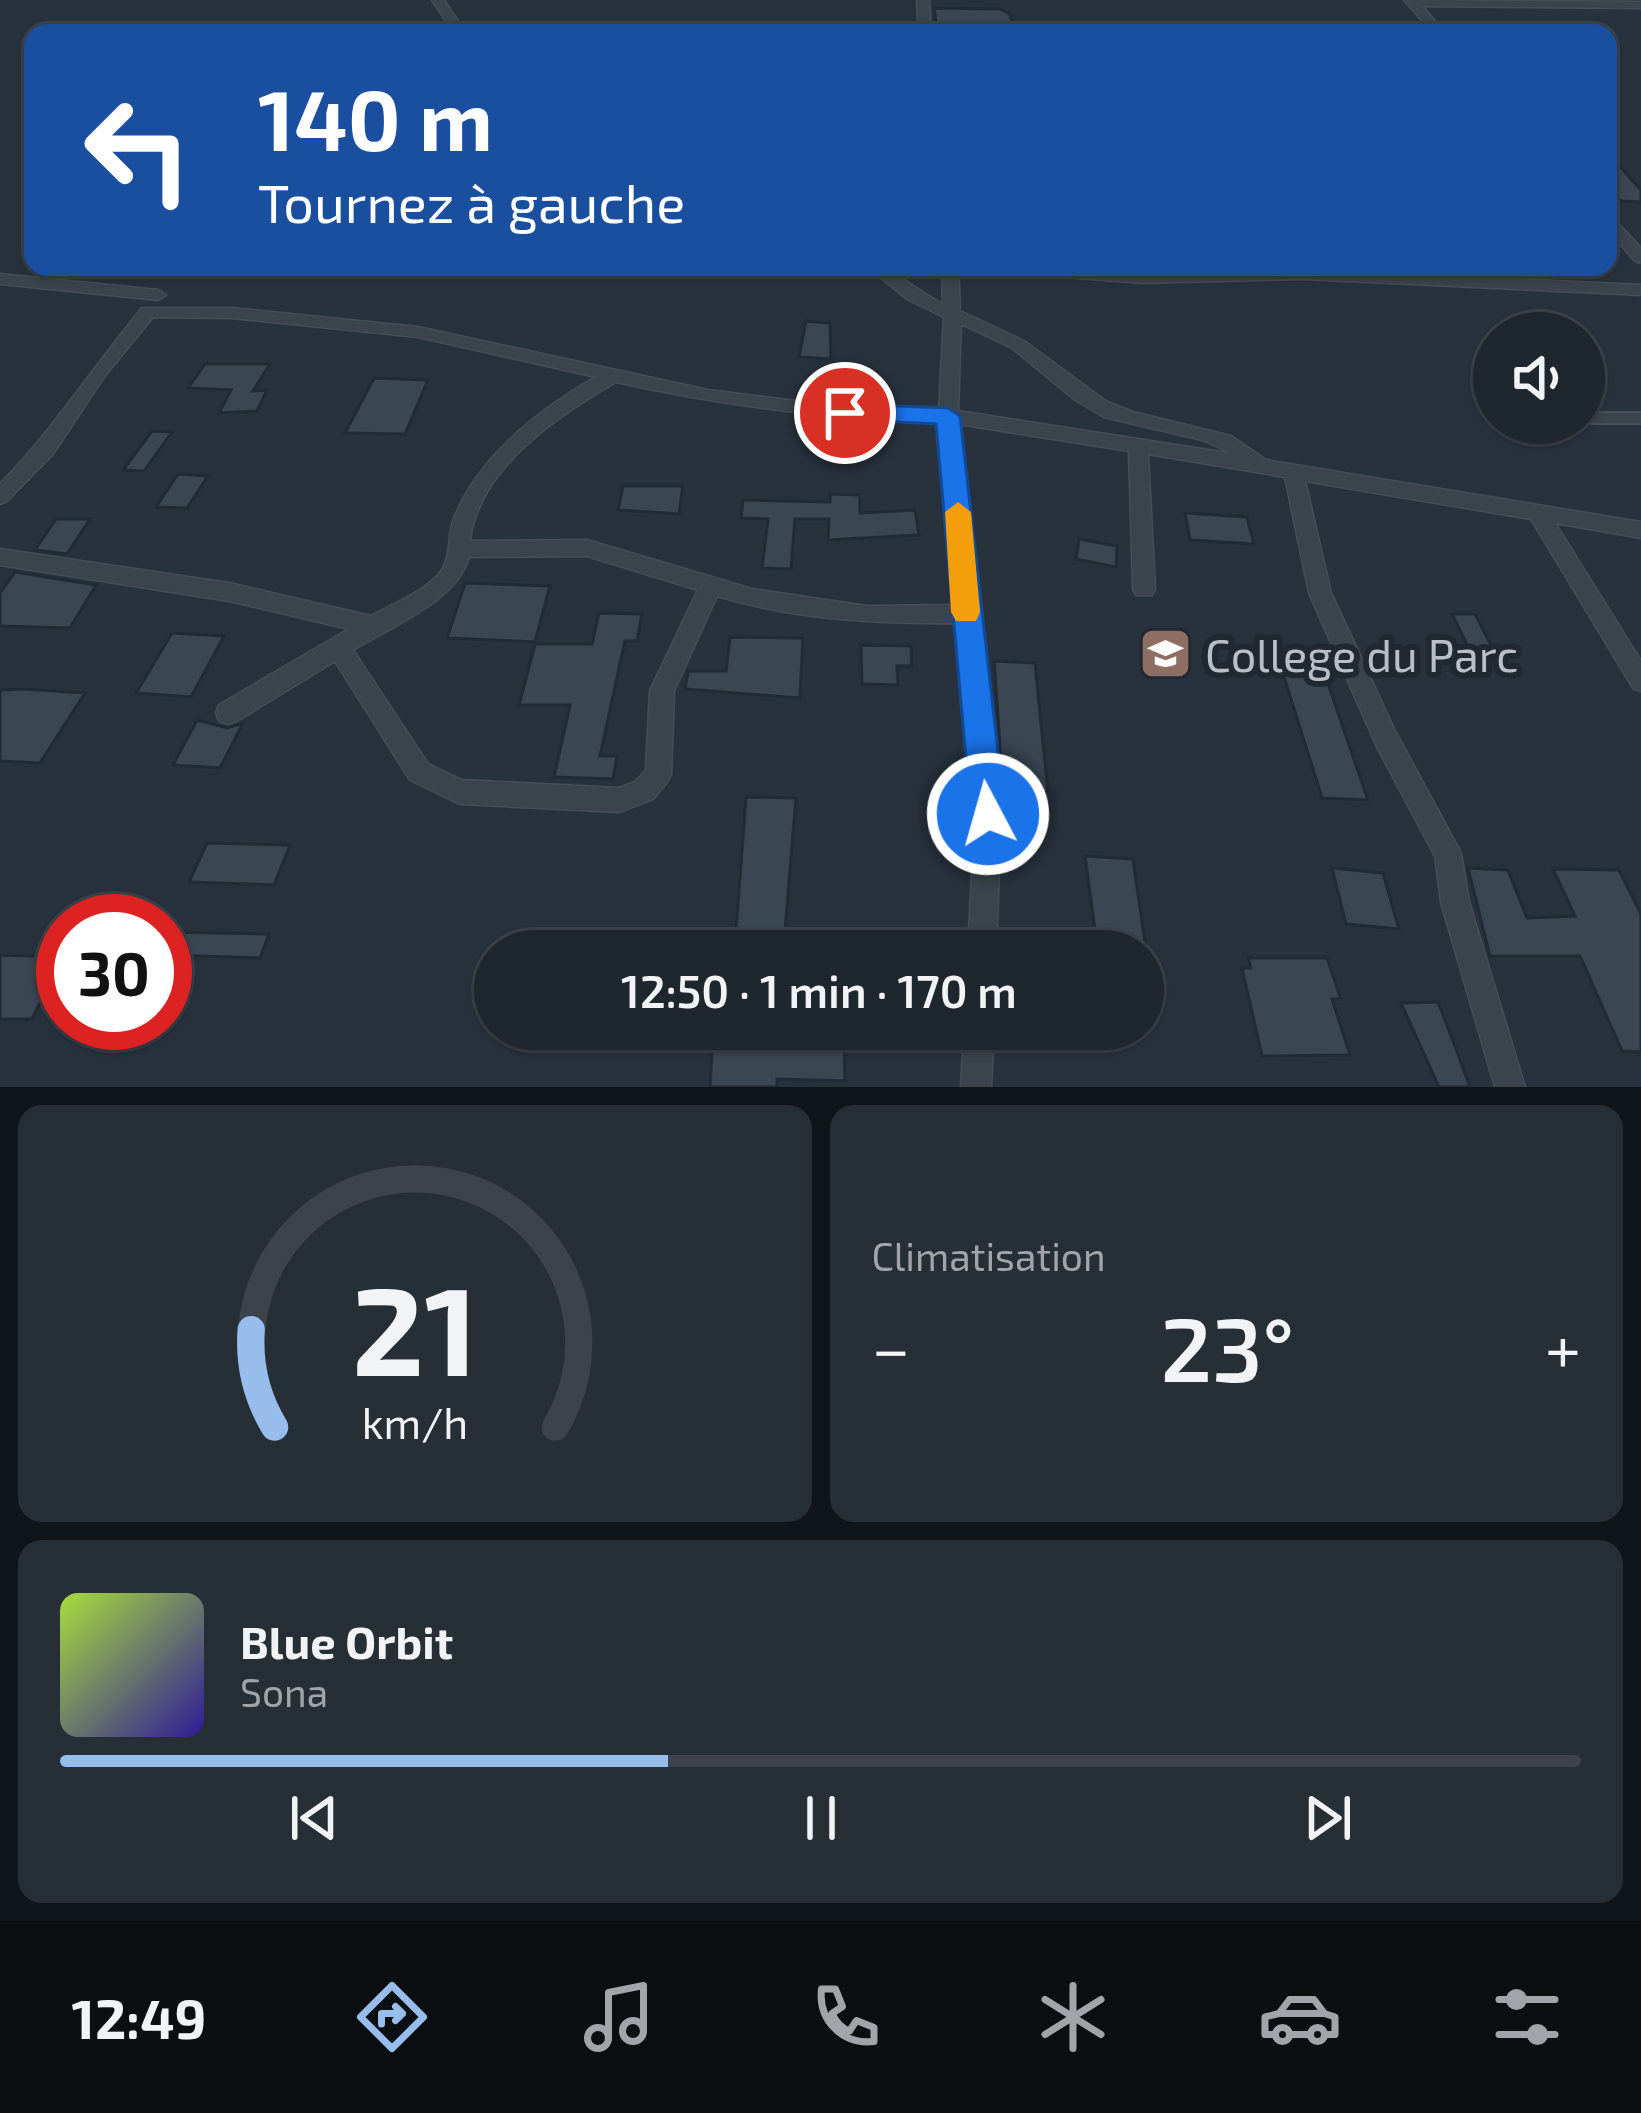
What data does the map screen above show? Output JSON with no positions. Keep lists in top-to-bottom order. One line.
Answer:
{"places":{"school or university":["College du Parc"]},"page":{"turn":["140 m","Tournez à gauche"],"limit":"30","trip":"12:50 · 1 min · 170 m","tile":"Climatisation","heat":["−","23°","+"],"song":["Blue Orbit","Sona"],"tabs":"12:49","gauge":["21","km/h"]}}
